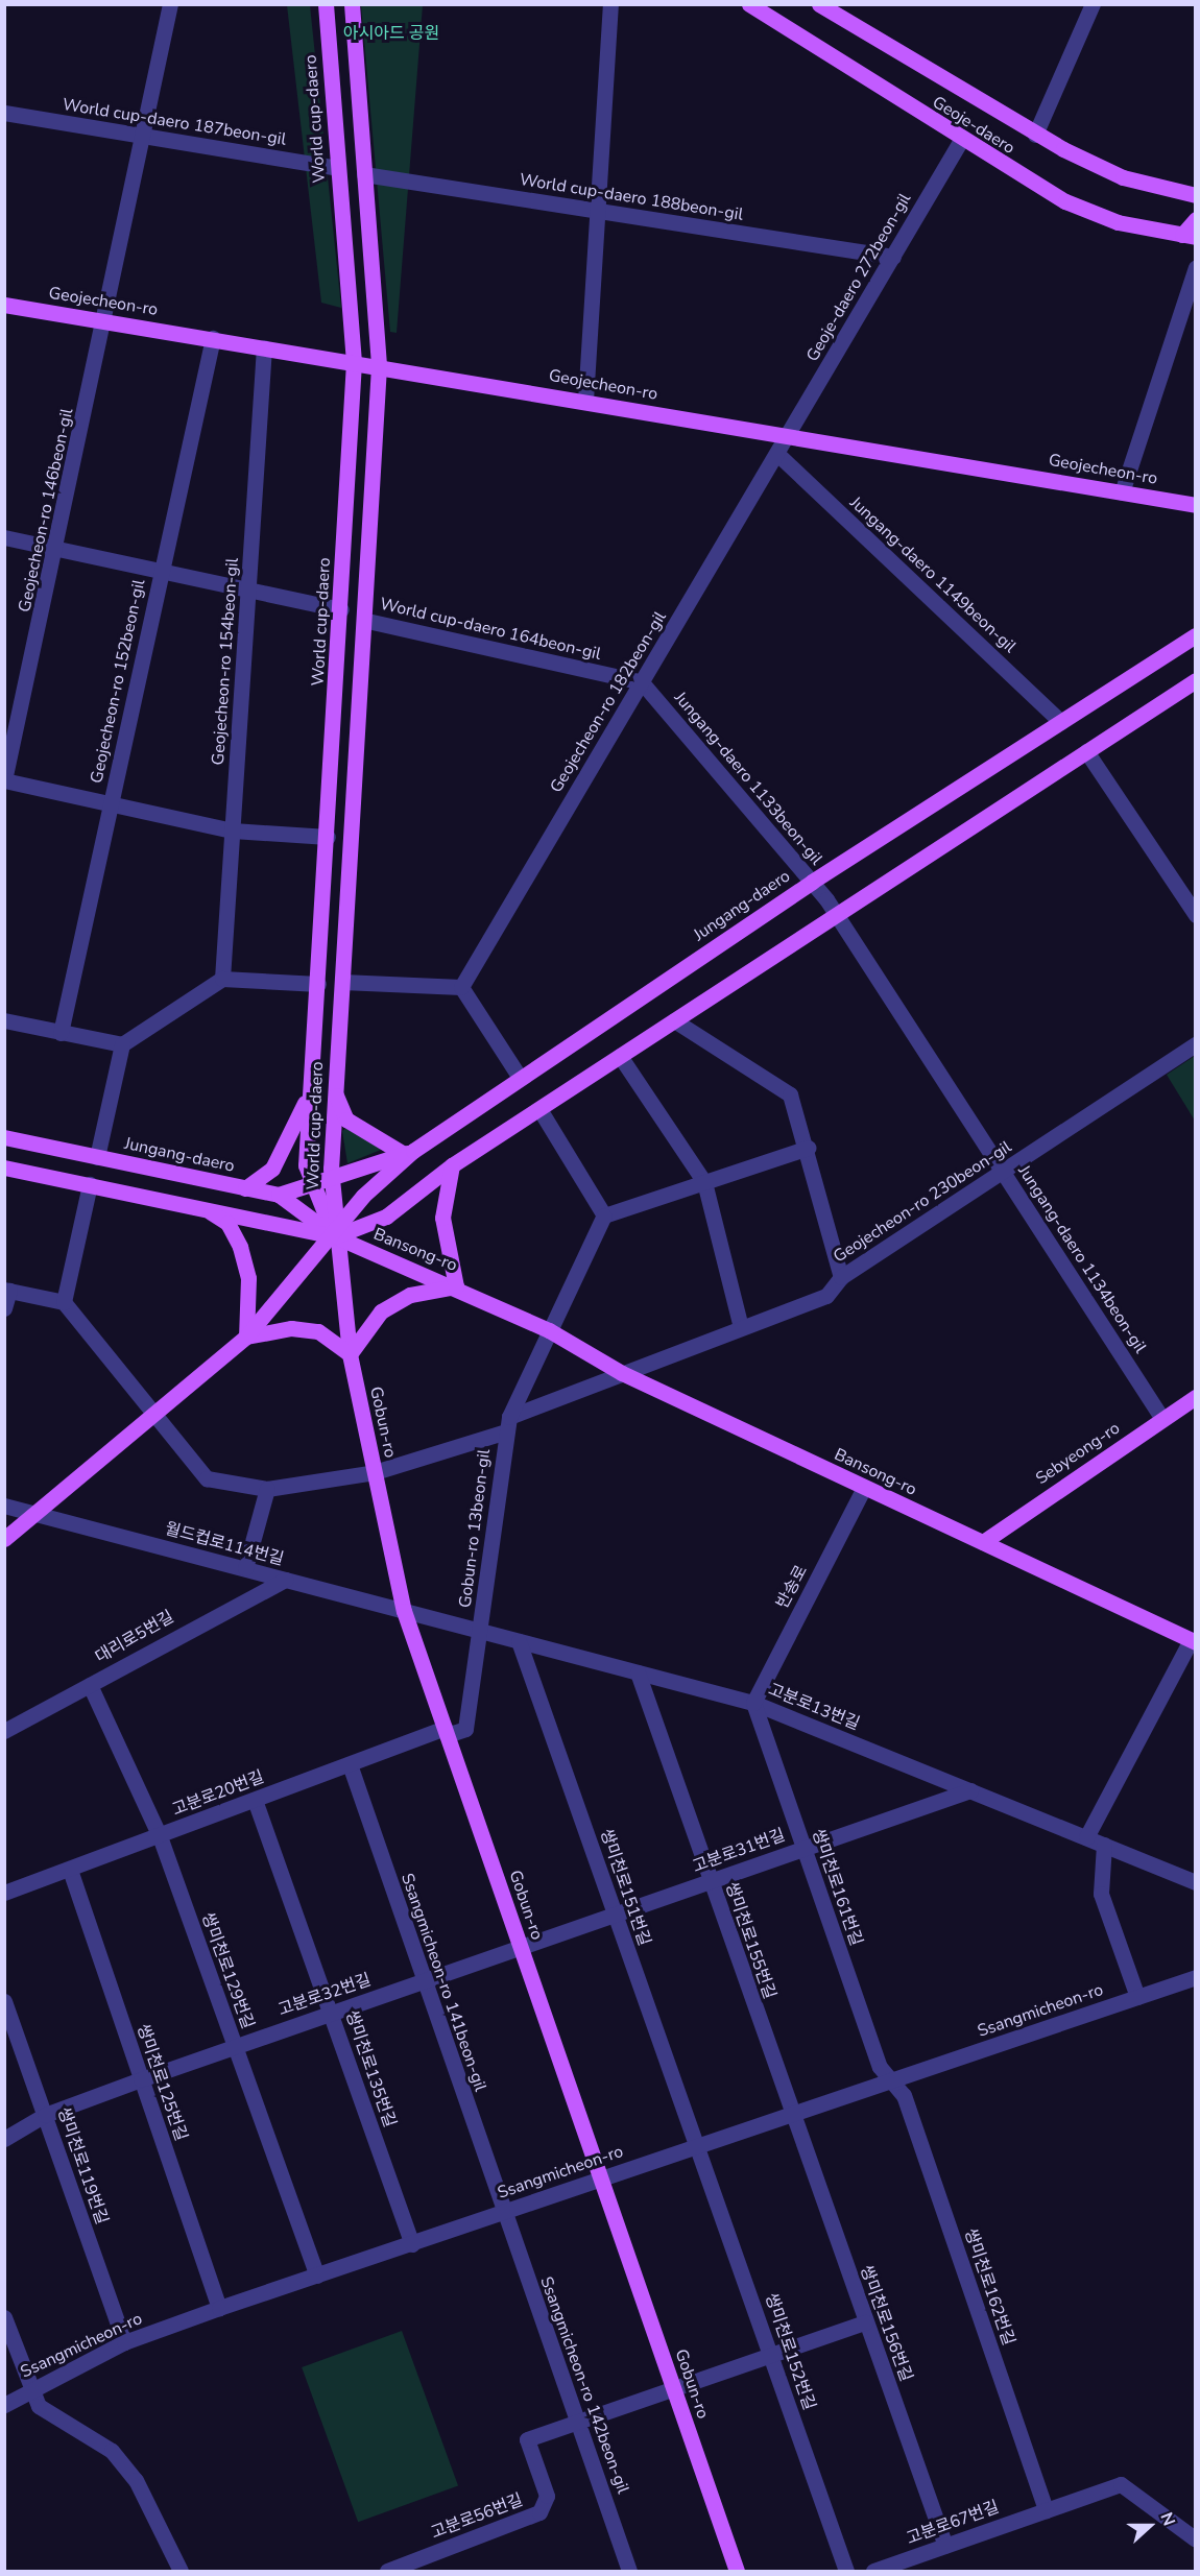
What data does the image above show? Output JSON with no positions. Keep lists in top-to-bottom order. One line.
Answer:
{"streets":{"main road":["World cup-daero","Geoje-daero","Geojecheon-ro","Jungang-daero","Bansong-ro","Gobun-ro","Sebyeong-ro"],"street":["World cup-daero 187beon-gil","World cup-daero 188beon-gil","Geoje-daero 272beon-gil","Geojecheon-ro 146beon-gil","Jungang-daero 1149beon-gil","World cup-daero 164beon-gil","Geojecheon-ro 154beon-gil","Geojecheon-ro 152beon-gil","Geojecheon-ro 182beon-gil","Jungang-daero 1133beon-gil","Geojecheon-ro 230beon-gil","Jungang-daero 1134beon-gil","Gobun-ro 13beon-gil","월드컵로114번길","반송로","대리로5번길","고분로13번길","고분로20번길","고분로31번길","쌍미천로151번길","쌍미천로161번길","쌍미천로155번길","쌍미천로129번길","Ssangmicheon-ro 141beon-gil","고분로32번길","Ssangmicheon-ro","쌍미천로135번길","쌍미천로125번길","쌍미천로119번길","쌍미천로162번길","쌍미천로156번길","쌍미천로152번길","Ssangmicheon-ro 142beon-gil","고분로56번길","고분로67번길"]},"crossings":[["World cup-daero","World cup-daero 187beon-gil"],["World cup-daero","World cup-daero 188beon-gil"],["World cup-daero","Geojecheon-ro"],["World cup-daero","World cup-daero 164beon-gil"],["World cup-daero","Jungang-daero"],["World cup-daero","Bansong-ro"],["World cup-daero","Gobun-ro"],["World cup-daero 187beon-gil","Geojecheon-ro 146beon-gil"],["Geoje-daero","Geoje-daero 272beon-gil"],["World cup-daero 188beon-gil","Geoje-daero 272beon-gil"],["Geoje-daero 272beon-gil","Geojecheon-ro"],["Geoje-daero 272beon-gil","Geojecheon-ro 182beon-gil"],["Geojecheon-ro","Geojecheon-ro 146beon-gil"],["Geojecheon-ro","Geojecheon-ro 154beon-gil"],["Geojecheon-ro","Geojecheon-ro 152beon-gil"],["Geojecheon-ro","Geojecheon-ro 182beon-gil"],["Jungang-daero 1149beon-gil","Geojecheon-ro 182beon-gil"],["Jungang-daero 1149beon-gil","Jungang-daero"],["World cup-daero 164beon-gil","Geojecheon-ro 182beon-gil"],["World cup-daero 164beon-gil","Jungang-daero 1133beon-gil"],["Geojecheon-ro 182beon-gil","Jungang-daero 1133beon-gil"],["Jungang-daero 1133beon-gil","Jungang-daero"],["Jungang-daero 1133beon-gil","Jungang-daero 1134beon-gil"],["Jungang-daero","Bansong-ro"],["Jungang-daero","Gobun-ro"],["Geojecheon-ro 230beon-gil","Bansong-ro"],["Geojecheon-ro 230beon-gil","Jungang-daero 1134beon-gil"],["Geojecheon-ro 230beon-gil","Gobun-ro"],["Geojecheon-ro 230beon-gil","Gobun-ro 13beon-gil"],["Bansong-ro","Gobun-ro"],["Bansong-ro","Sebyeong-ro"],["Bansong-ro","Gobun-ro 13beon-gil"],["Bansong-ro","반송로"],["Bansong-ro","고분로13번길"],["Jungang-daero 1134beon-gil","Sebyeong-ro"],["Gobun-ro","Gobun-ro 13beon-gil"],["Gobun-ro","월드컵로114번길"],["Gobun-ro","고분로13번길"],["Gobun-ro","고분로20번길"],["Gobun-ro","고분로31번길"],["Gobun-ro","고분로32번길"],["Gobun-ro","Ssangmicheon-ro"],["Gobun-ro","고분로56번길"],["Gobun-ro 13beon-gil","고분로13번길"],["Gobun-ro 13beon-gil","고분로20번길"],["월드컵로114번길","대리로5번길"],["월드컵로114번길","고분로13번길"],["반송로","고분로13번길"],["반송로","쌍미천로161번길"],["대리로5번길","쌍미천로129번길"],["고분로13번길","고분로31번길"],["고분로13번길","쌍미천로151번길"],["고분로13번길","쌍미천로161번길"],["고분로13번길","쌍미천로155번길"],["고분로20번길","쌍미천로129번길"],["고분로20번길","Ssangmicheon-ro 141beon-gil"],["고분로20번길","쌍미천로135번길"],["고분로20번길","쌍미천로125번길"],["고분로31번길","쌍미천로151번길"],["고분로31번길","쌍미천로161번길"],["고분로31번길","쌍미천로155번길"],["고분로31번길","고분로32번길"],["쌍미천로151번길","Ssangmicheon-ro"],["쌍미천로151번길","쌍미천로152번길"],["쌍미천로161번길","Ssangmicheon-ro"],["쌍미천로161번길","쌍미천로162번길"],["쌍미천로155번길","Ssangmicheon-ro"],["쌍미천로155번길","쌍미천로156번길"],["쌍미천로129번길","고분로32번길"],["쌍미천로129번길","Ssangmicheon-ro"],["Ssangmicheon-ro 141beon-gil","고분로32번길"],["Ssangmicheon-ro 141beon-gil","Ssangmicheon-ro"],["Ssangmicheon-ro 141beon-gil","Ssangmicheon-ro 142beon-gil"],["고분로32번길","쌍미천로135번길"],["고분로32번길","쌍미천로125번길"],["고분로32번길","쌍미천로119번길"],["Ssangmicheon-ro","쌍미천로135번길"],["Ssangmicheon-ro","쌍미천로125번길"],["Ssangmicheon-ro","쌍미천로119번길"],["Ssangmicheon-ro","쌍미천로162번길"],["Ssangmicheon-ro","쌍미천로156번길"],["Ssangmicheon-ro","쌍미천로152번길"],["Ssangmicheon-ro","Ssangmicheon-ro 142beon-gil"],["쌍미천로162번길","고분로67번길"],["쌍미천로156번길","고분로56번길"],["쌍미천로156번길","고분로67번길"],["쌍미천로152번길","고분로56번길"],["Ssangmicheon-ro 142beon-gil","고분로56번길"]],"parks":["아시아드 공원"],"north":"right"}
